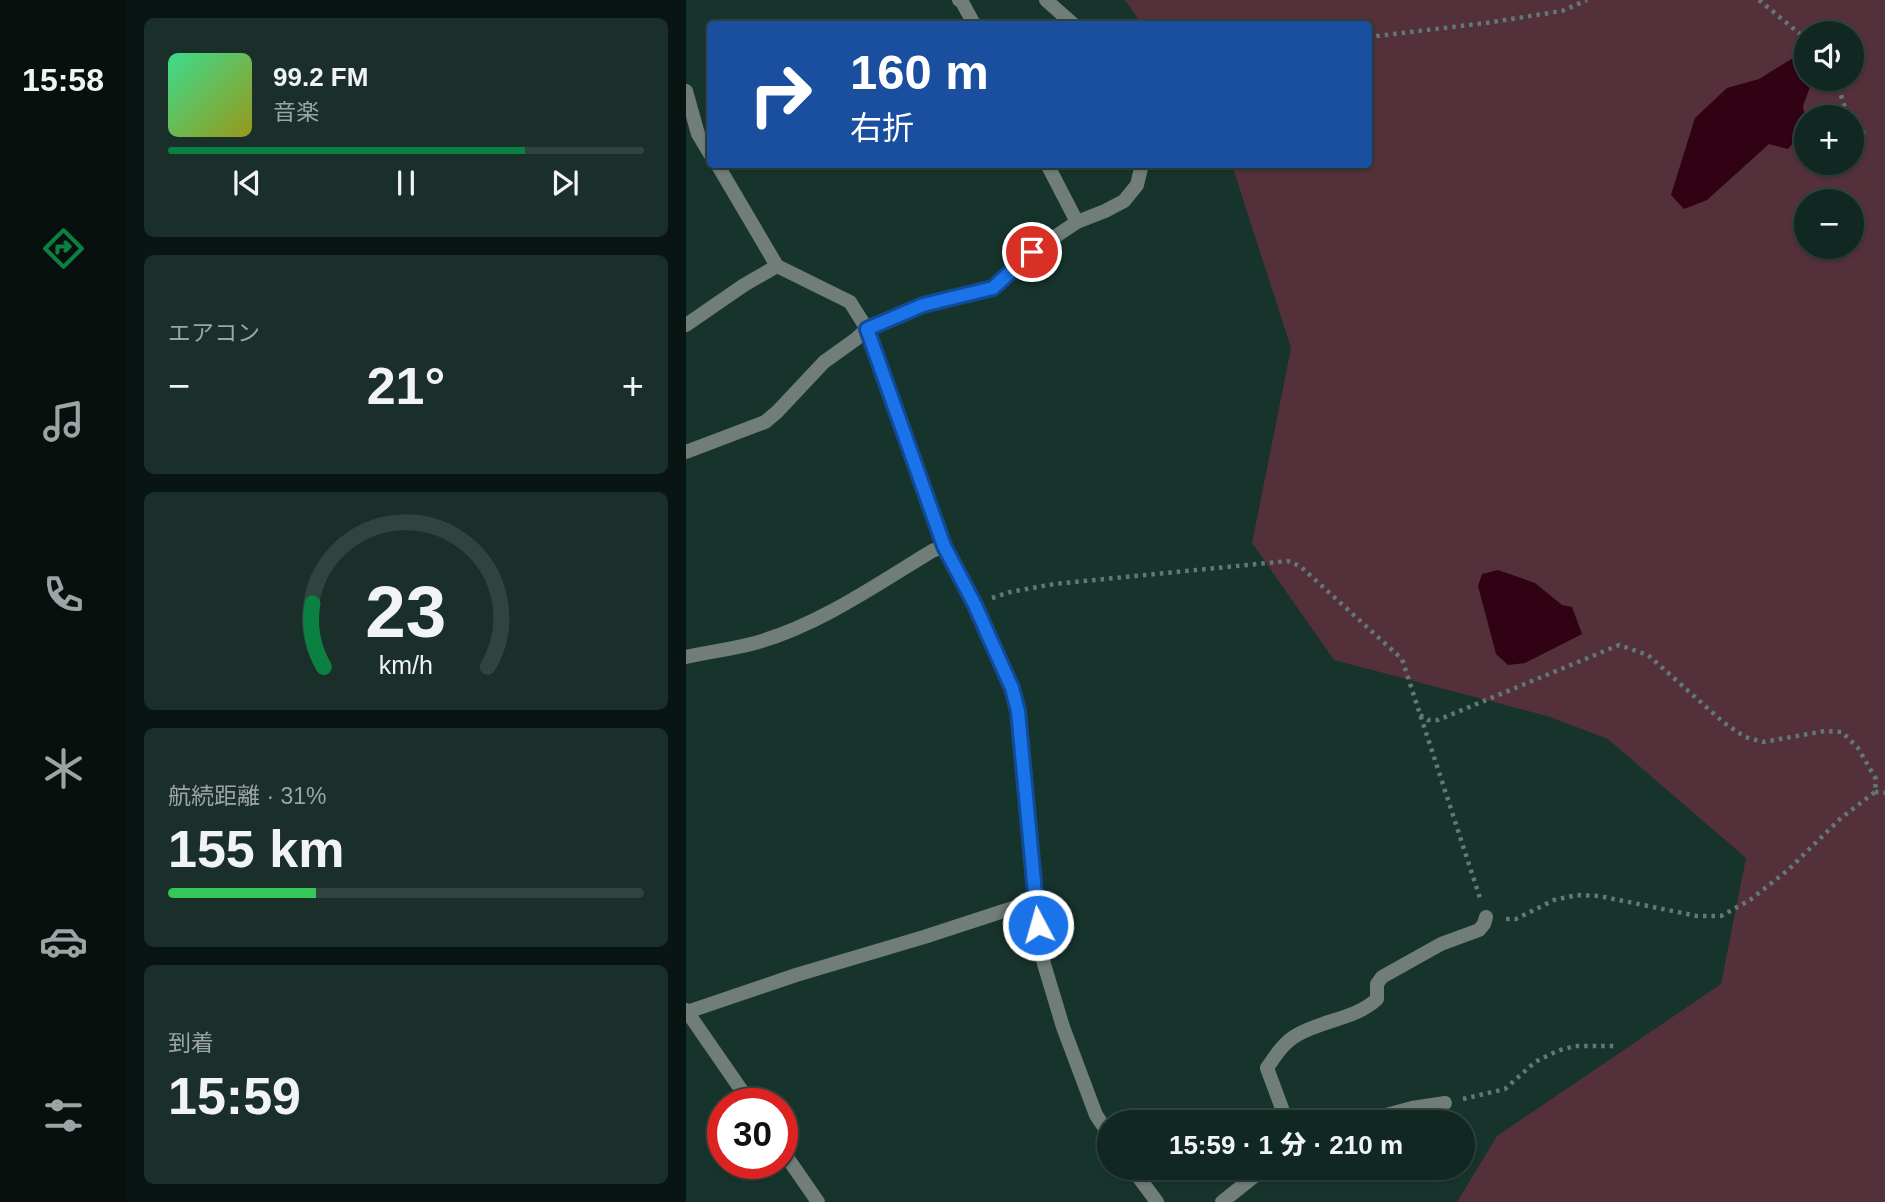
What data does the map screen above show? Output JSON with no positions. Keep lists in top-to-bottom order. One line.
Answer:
{"page":{"tabs":"15:58","map_buttons":["+","−"],"turn":["160 m","右折"],"song":["99.2 FM","音楽"],"tile":["エアコン",["航続距離 · 31%","155 km"],["到着","15:59"]],"heat":["−","21°","+"],"limit":"30","trip":"15:59 · 1 分 · 210 m","gauge":["23","km/h"]}}
